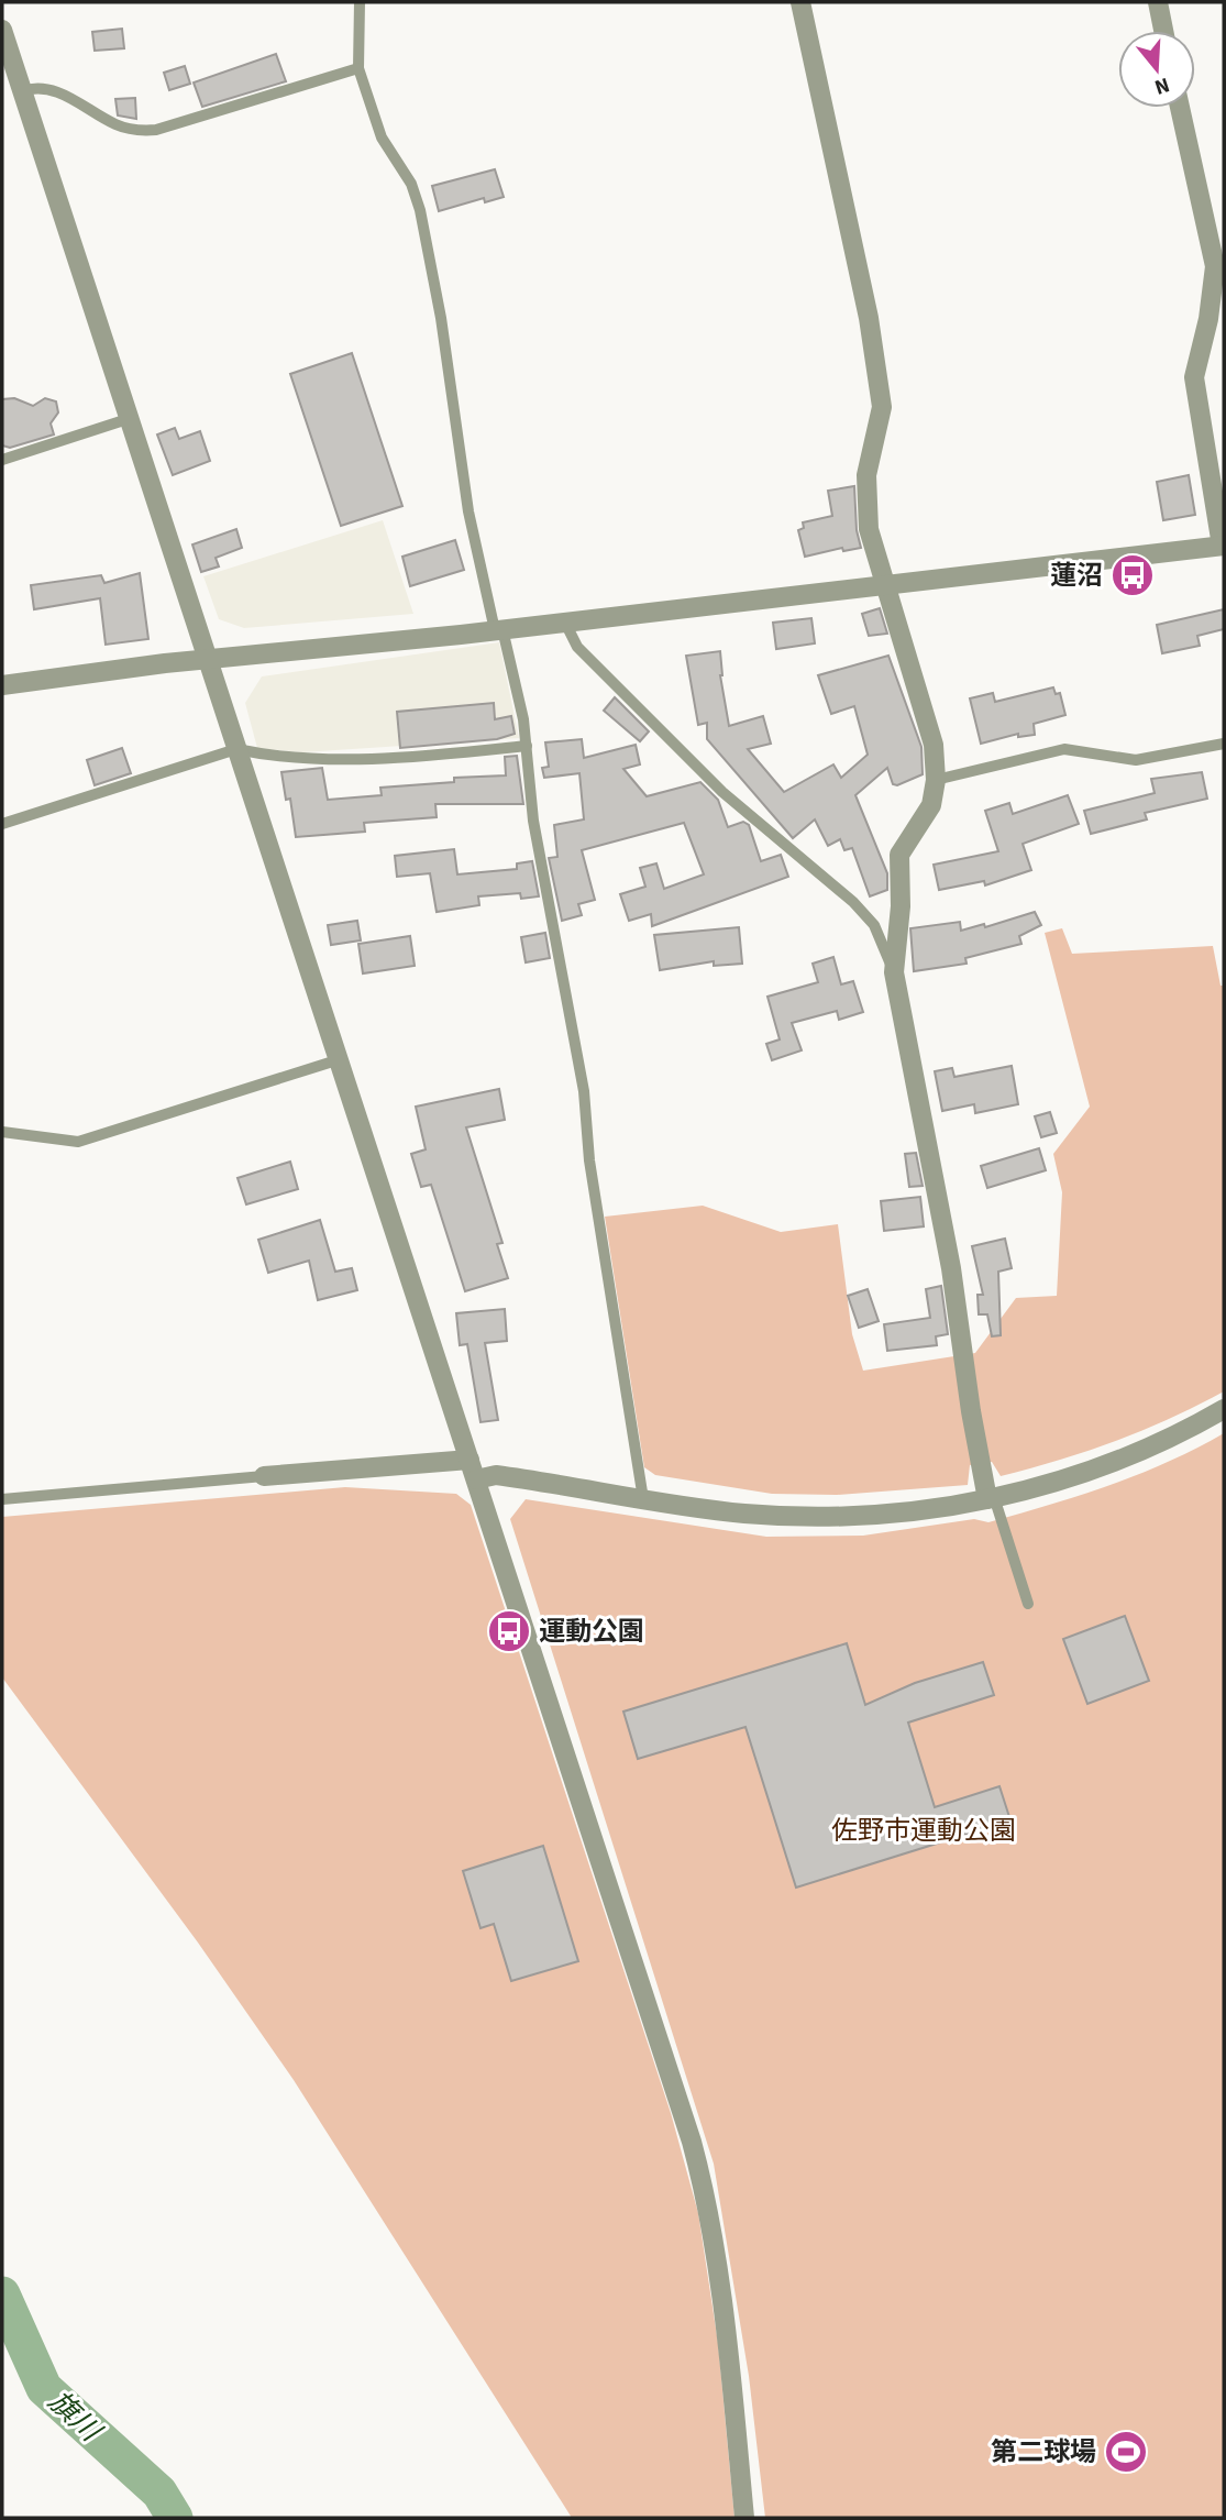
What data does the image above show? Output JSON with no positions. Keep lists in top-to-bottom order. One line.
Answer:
{"water":["旗川"],"parks":["佐野市運動公園"],"places":{"bus stop":["蓮沼","運動公園"],"sports":["第二球場"]},"north":"bottom"}
